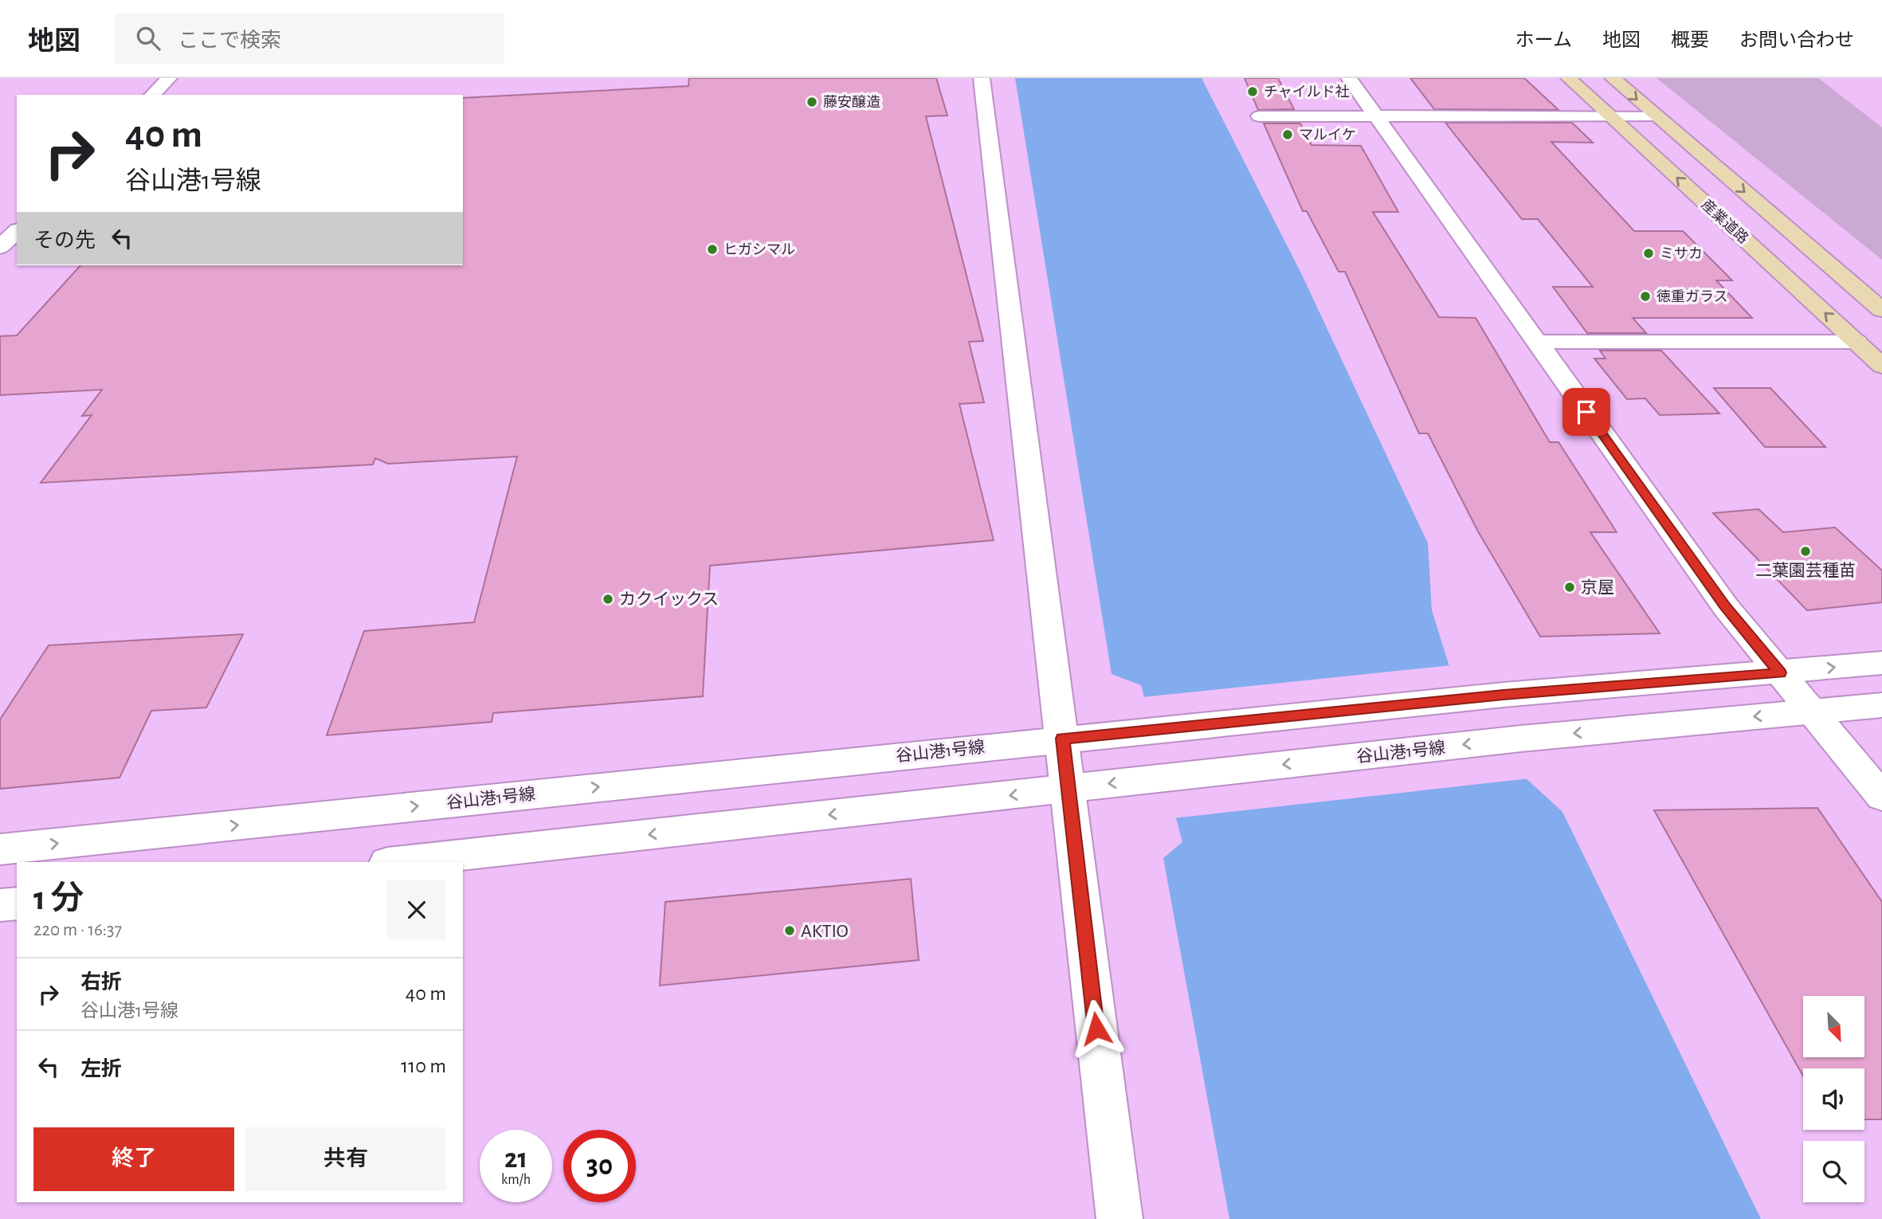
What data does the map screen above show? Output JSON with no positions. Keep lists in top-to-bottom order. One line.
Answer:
{"streets":{"main road":["産業道路"],"street":["谷山港1号線"]},"places":["チャイルド社","藤安醸造","マルイケ","ヒガシマル","ミサカ","徳重ガラス","二葉園芸種苗","京屋","カクイックス","AKTIO"],"north":"bottom right","page":{"header":"地図","search":"ここで検索","nav":["ホーム","地図","概要","お問い合わせ"],"turn":["40 m","谷山港1号線"],"then":"その先","heading":["1 分","220 m · 16:37"],"list":[{"name":"右折","note":"谷山港1号線","value":"40 m"},{"name":"左折","value":"110 m"}],"buttons":["終了","共有"],"speed":"21 km/h","limit":"30"}}
